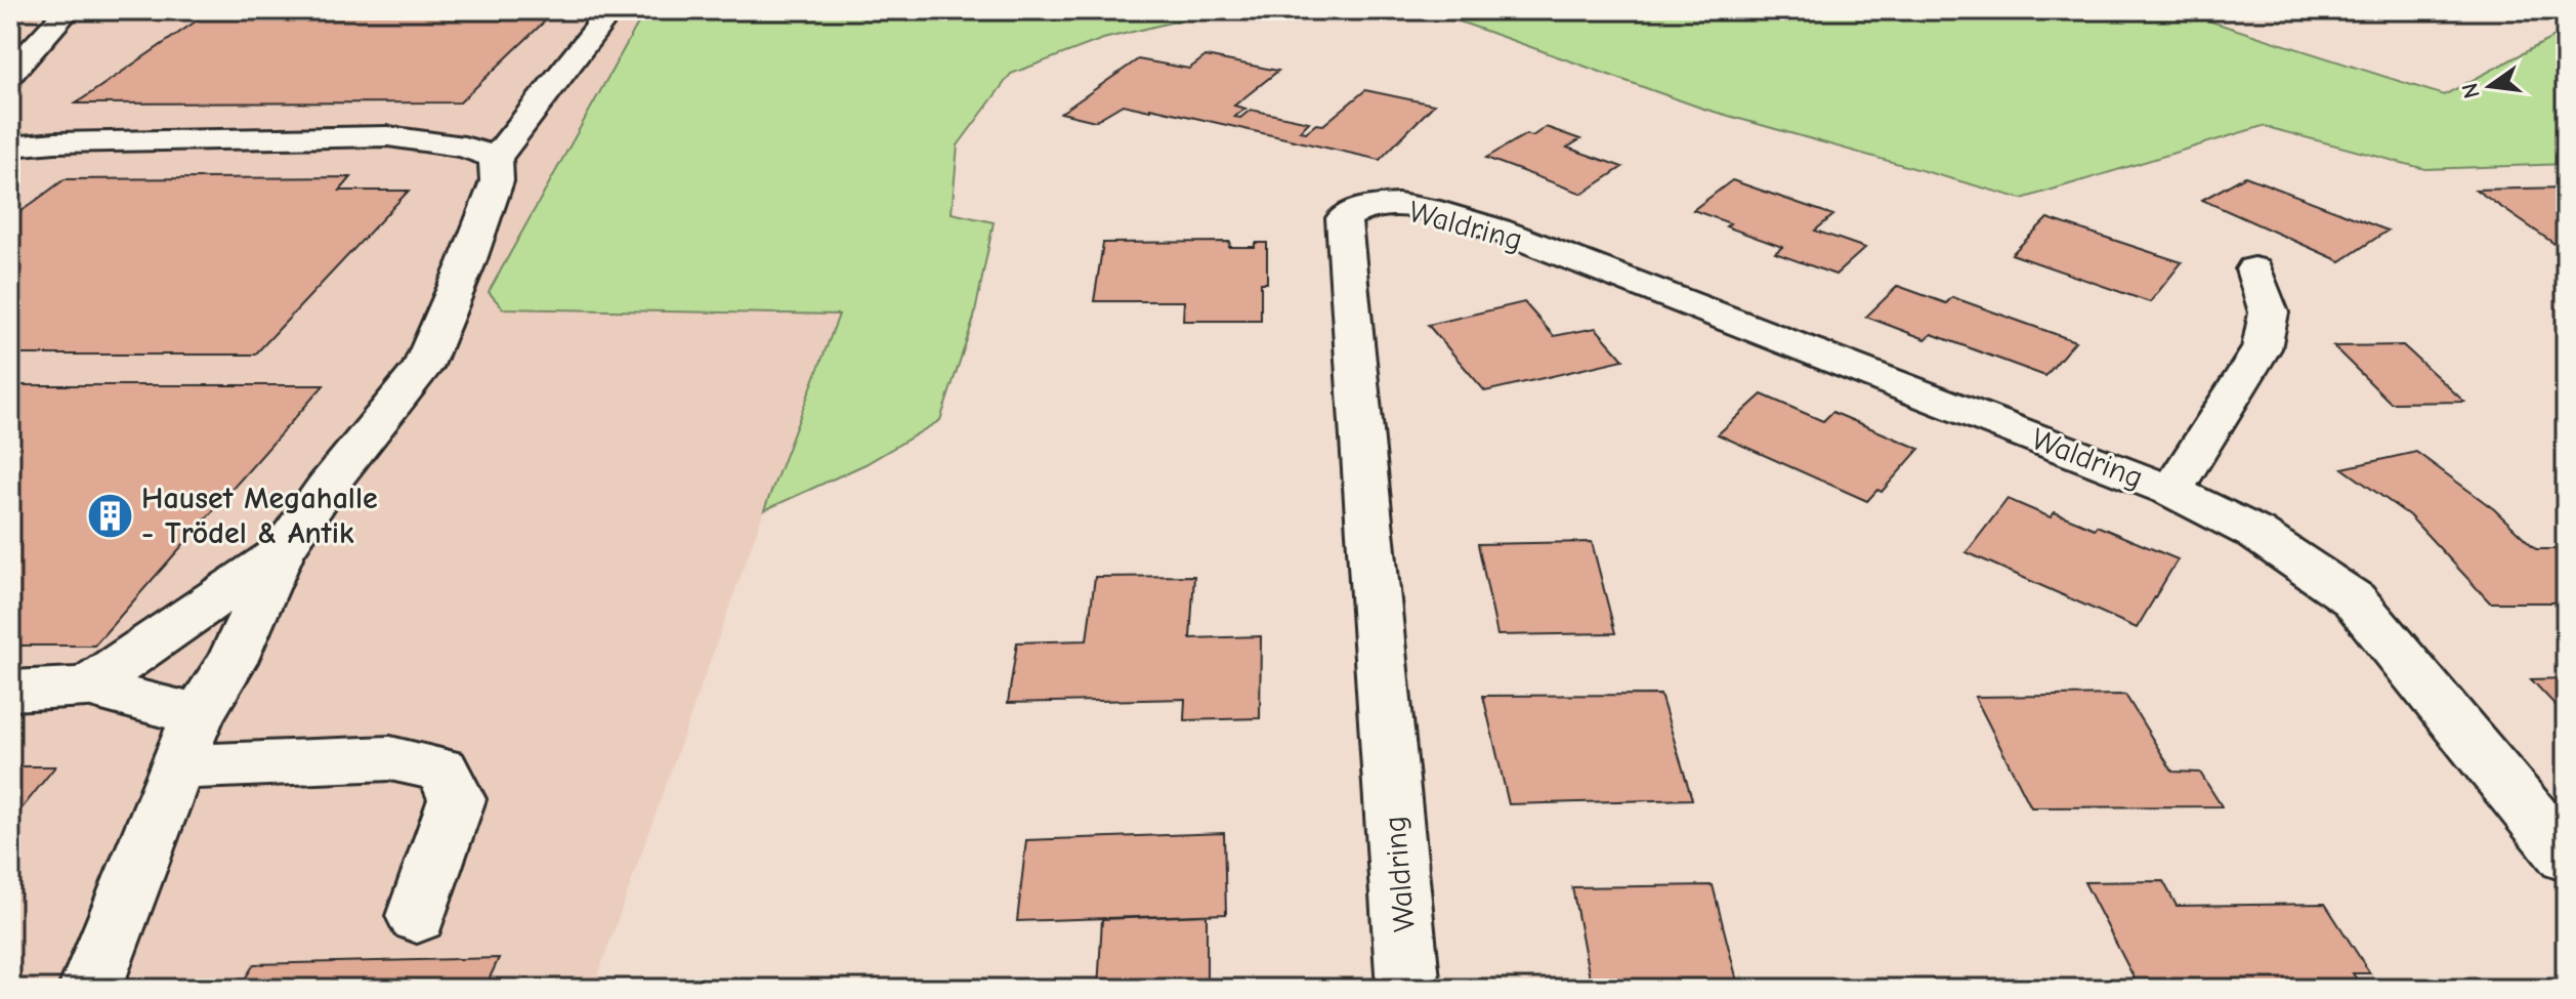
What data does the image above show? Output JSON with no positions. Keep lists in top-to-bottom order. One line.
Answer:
{"streets":{"street":["Waldring"]},"places":{"building":["Hauset Megahalle - Trödel & Antik"]},"north":"left"}
